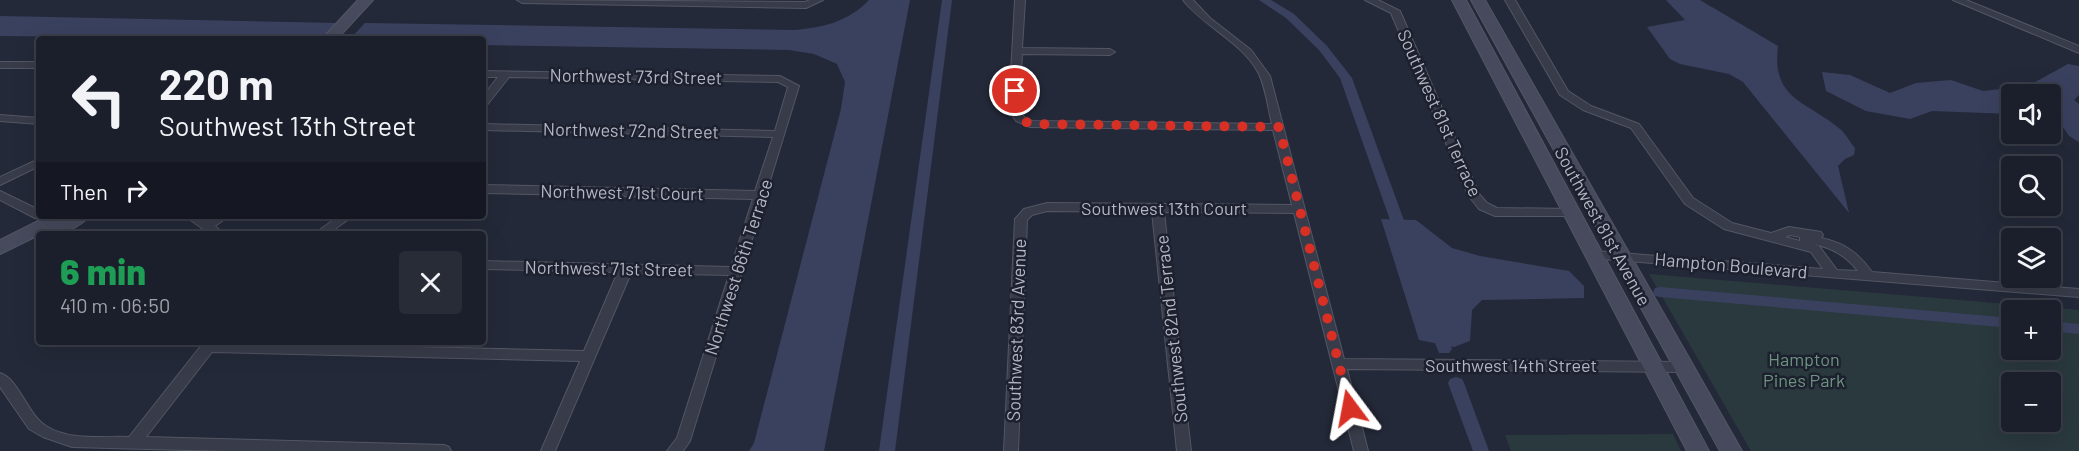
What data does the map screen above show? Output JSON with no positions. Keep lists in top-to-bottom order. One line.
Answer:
{"streets":{"street":["Northwest 73rd Street","Southwest 81st Terrace","Northwest 72nd Street","Northwest 71st Court","Southwest 13th Court","Southwest 81st Avenue","Hampton Boulevard","Northwest 66th Terrace","Northwest 71st Street","Southwest 82nd Terrace","Southwest 83rd Avenue","Southwest 14th Street"]},"crossings":[["Northwest 73rd Street","Northwest 66th Terrace"],["Southwest 81st Terrace","Southwest 81st Avenue"],["Northwest 72nd Street","Northwest 66th Terrace"],["Northwest 71st Court","Northwest 66th Terrace"],["Southwest 13th Court","Southwest 82nd Terrace"],["Southwest 13th Court","Southwest 83rd Avenue"],["Southwest 81st Avenue","Hampton Boulevard"],["Southwest 81st Avenue","Southwest 14th Street"],["Northwest 66th Terrace","Northwest 71st Street"]],"parks":["Hampton Pines Park"],"page":{"turn":["220 m","Southwest 13th Street"],"map_buttons":["+","−"],"then":"Then","heading":["6 min","410 m · 06:50"]}}
